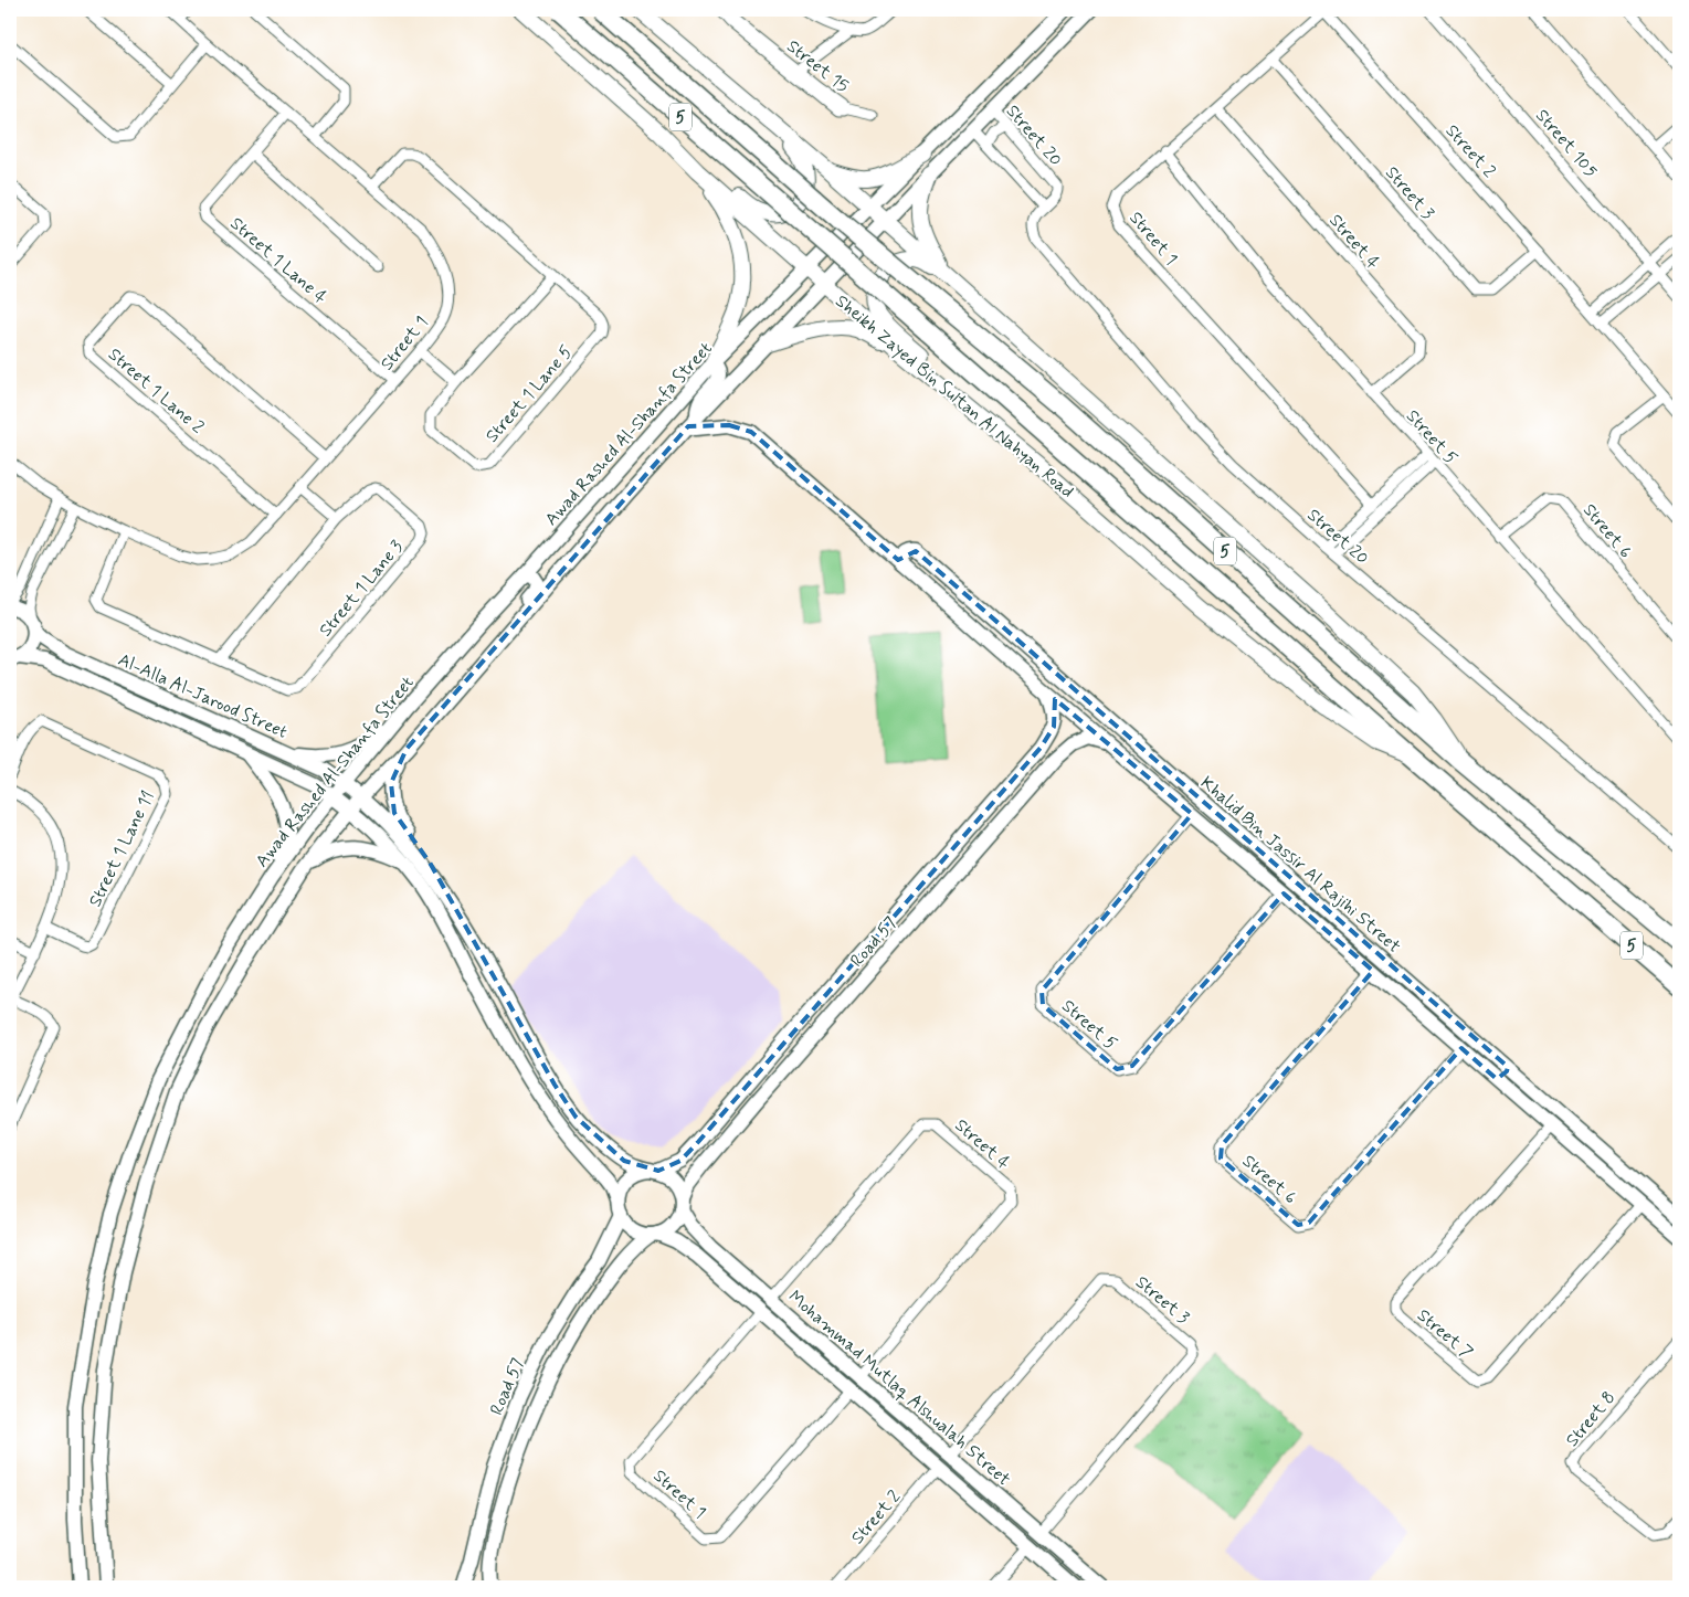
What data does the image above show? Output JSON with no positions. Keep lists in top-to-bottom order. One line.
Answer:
{"streets":{"highway":["5","Sheikh Zayed Bin Sultan Al Nahyan Road"],"street":["Street 15","Street 20","Street 105","Street 2","Street 3","Street 1","Street 4","Street 1 Lane 4","Street 1 Lane 2","Street 1 Lane 5","Awad Rashed Al-Shanfa Street","Street 5","Street 6","Street 1 Lane 3","Al-Alla Al-Jarood Street","Street 1 Lane 11","Khalid Bin Jassir Al Rajihi Street","Road 57","Street 7","Mohammad Mutlaq Alshualah Street","Street 8"]},"crossings":[["Street 20","Awad Rashed Al-Shanfa Street"],["Street 2","Street 3"],["Street 2","Street 1"],["Street 2","Mohammad Mutlaq Alshualah Street"],["Street 3","Street 1"],["Street 3","Mohammad Mutlaq Alshualah Street"],["Street 1","Street 4"],["Street 1","Street 1 Lane 4"],["Street 1","Street 1 Lane 2"],["Street 1","Street 1 Lane 5"],["Street 1","Street 5"],["Street 1","Street 1 Lane 3"],["Street 1","Mohammad Mutlaq Alshualah Street"],["Street 4","Street 5"],["Street 4","Mohammad Mutlaq Alshualah Street"],["Sheikh Zayed Bin Sultan Al Nahyan Road","Awad Rashed Al-Shanfa Street"],["Awad Rashed Al-Shanfa Street","Al-Alla Al-Jarood Street"],["Awad Rashed Al-Shanfa Street","Khalid Bin Jassir Al Rajihi Street"],["Street 5","Street 6"],["Street 5","Khalid Bin Jassir Al Rajihi Street"],["Street 6","Khalid Bin Jassir Al Rajihi Street"],["Khalid Bin Jassir Al Rajihi Street","Road 57"],["Khalid Bin Jassir Al Rajihi Street","Street 7"],["Road 57","Mohammad Mutlaq Alshualah Street"]]}
